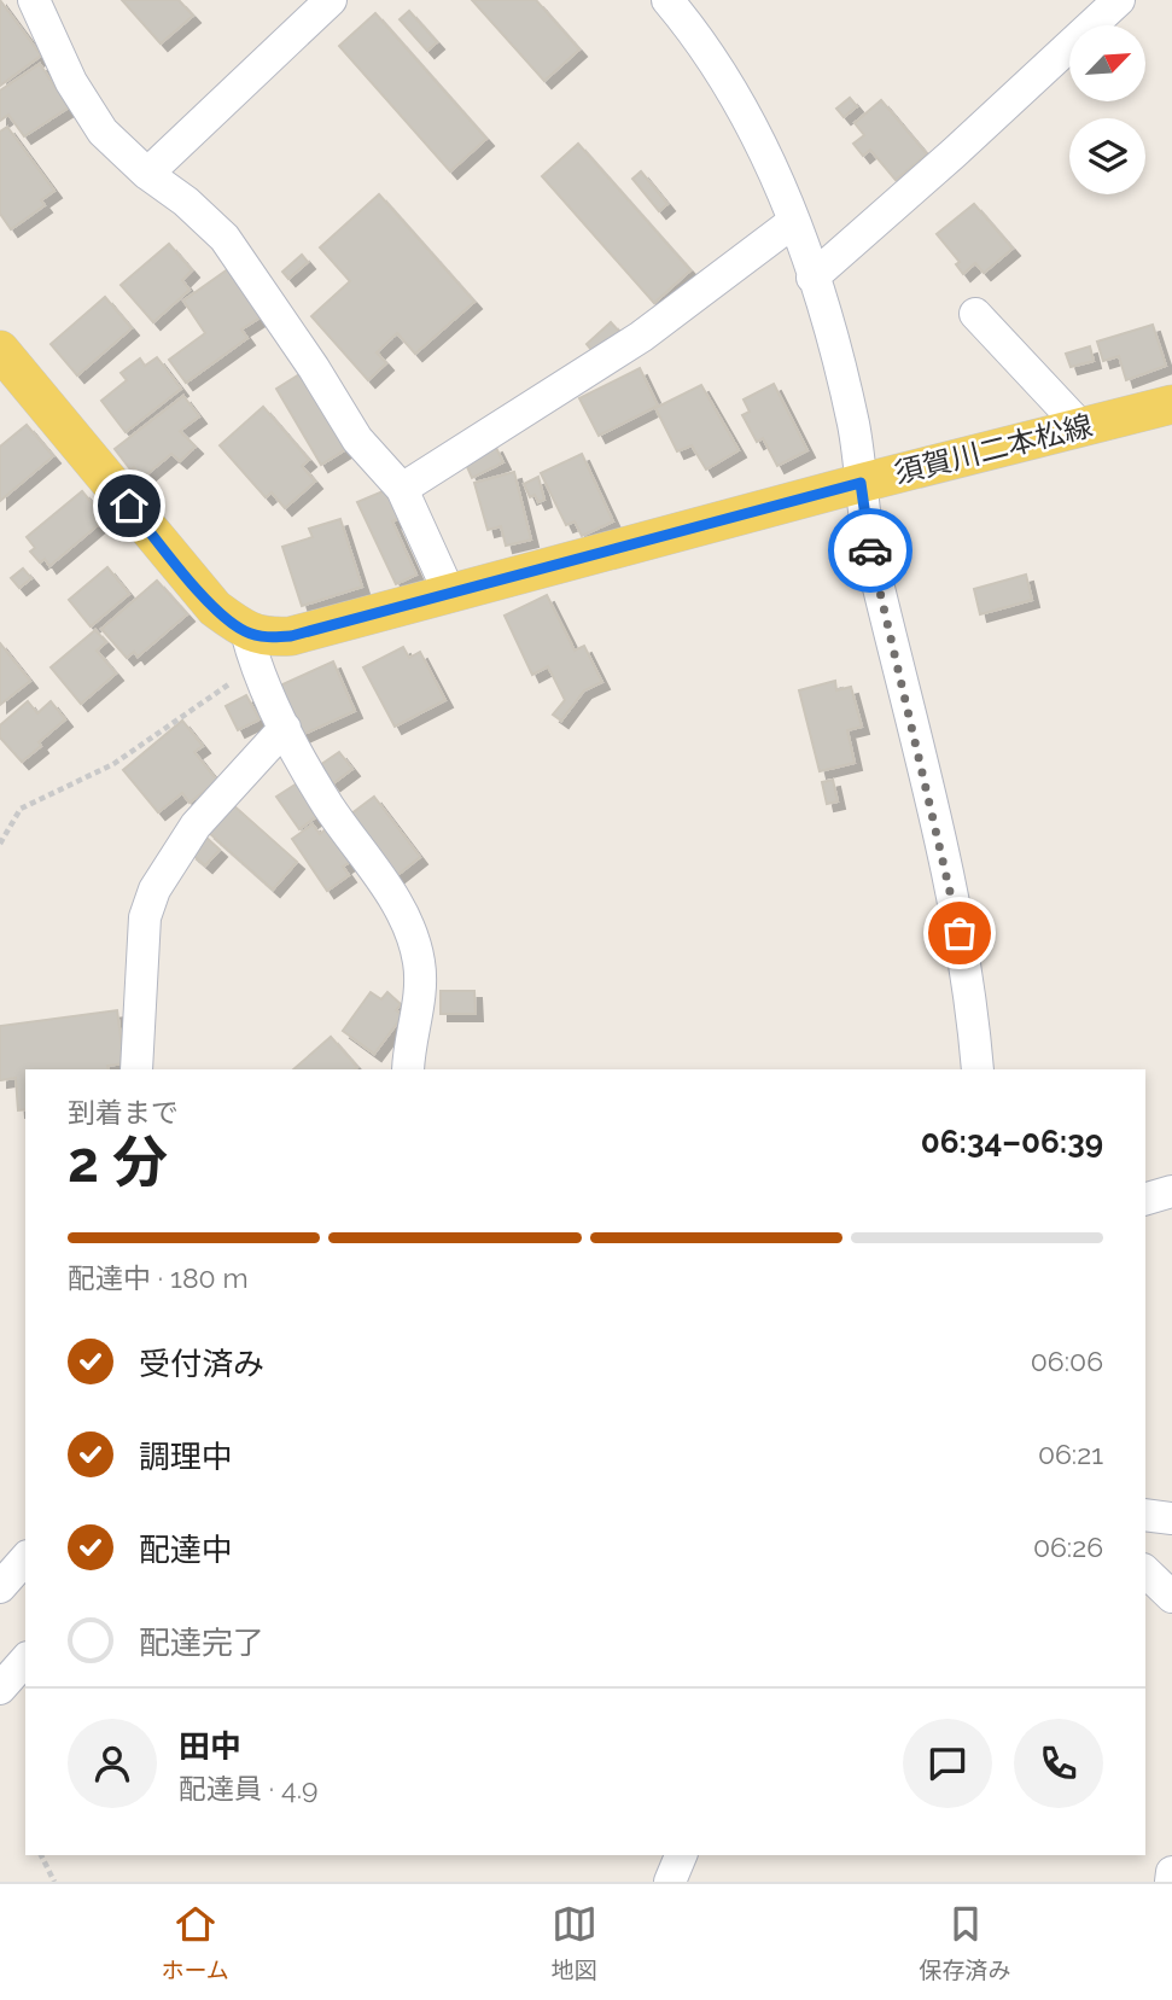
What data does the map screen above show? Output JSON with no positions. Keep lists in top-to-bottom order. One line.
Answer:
{"streets":{"main road":["須賀川二本松線"]},"north":"top right","page":{"heading":["2 分","到着まで","06:34–06:39"],"panel":["田中","配達員 · 4.9"],"bar":"配達中 · 180 m","list":[["受付済み","06:06"],["調理中","06:21"],["配達中","06:26"],"配達完了"],"tabs":["ホーム","地図","保存済み"]}}
